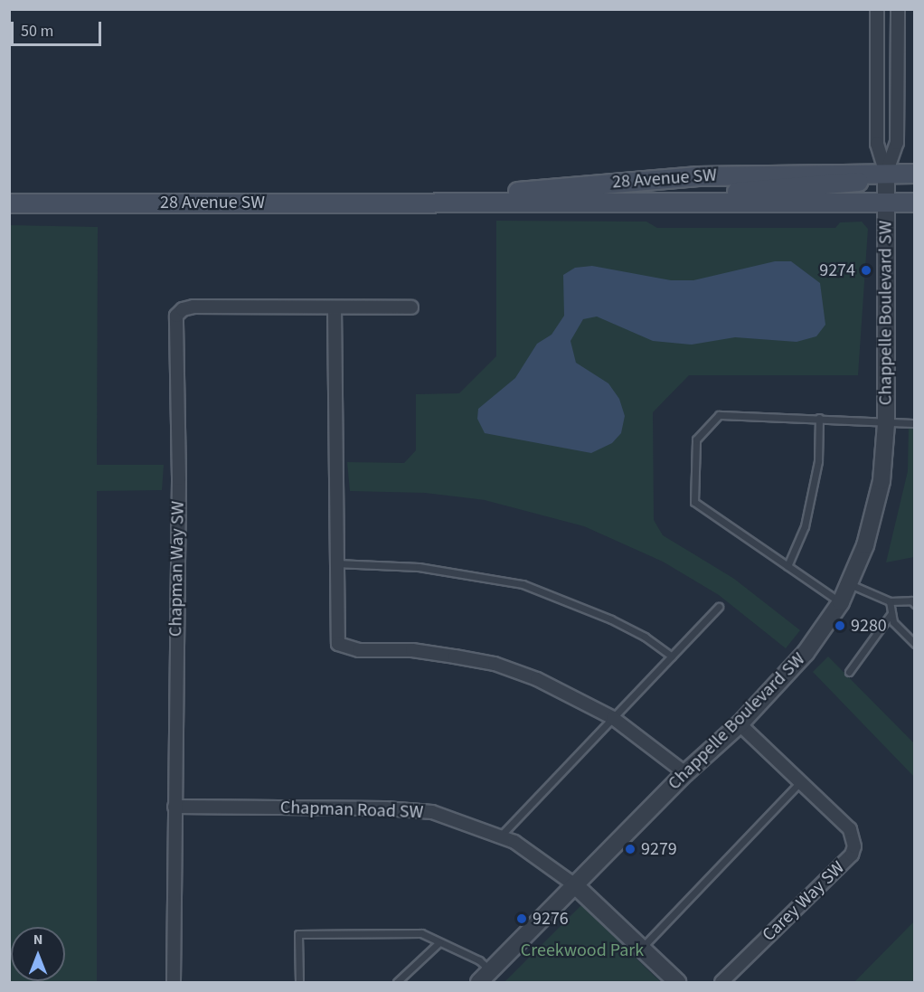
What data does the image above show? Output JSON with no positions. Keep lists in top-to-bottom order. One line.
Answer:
{"streets":{"main road":["28 Avenue SW"],"street":["Chappelle Boulevard SW","Chapman Way SW","Chapman Road SW","Carey Way SW"]},"crossings":[["28 Avenue SW","Chappelle Boulevard SW"],["Chappelle Boulevard SW","Chapman Road SW"],["Chappelle Boulevard SW","Carey Way SW"],["Chapman Way SW","Chapman Road SW"]],"parks":["Creekwood Park"],"places":["9274","9280","9279","9276"],"scale_bar":"50 m","north":"top"}
